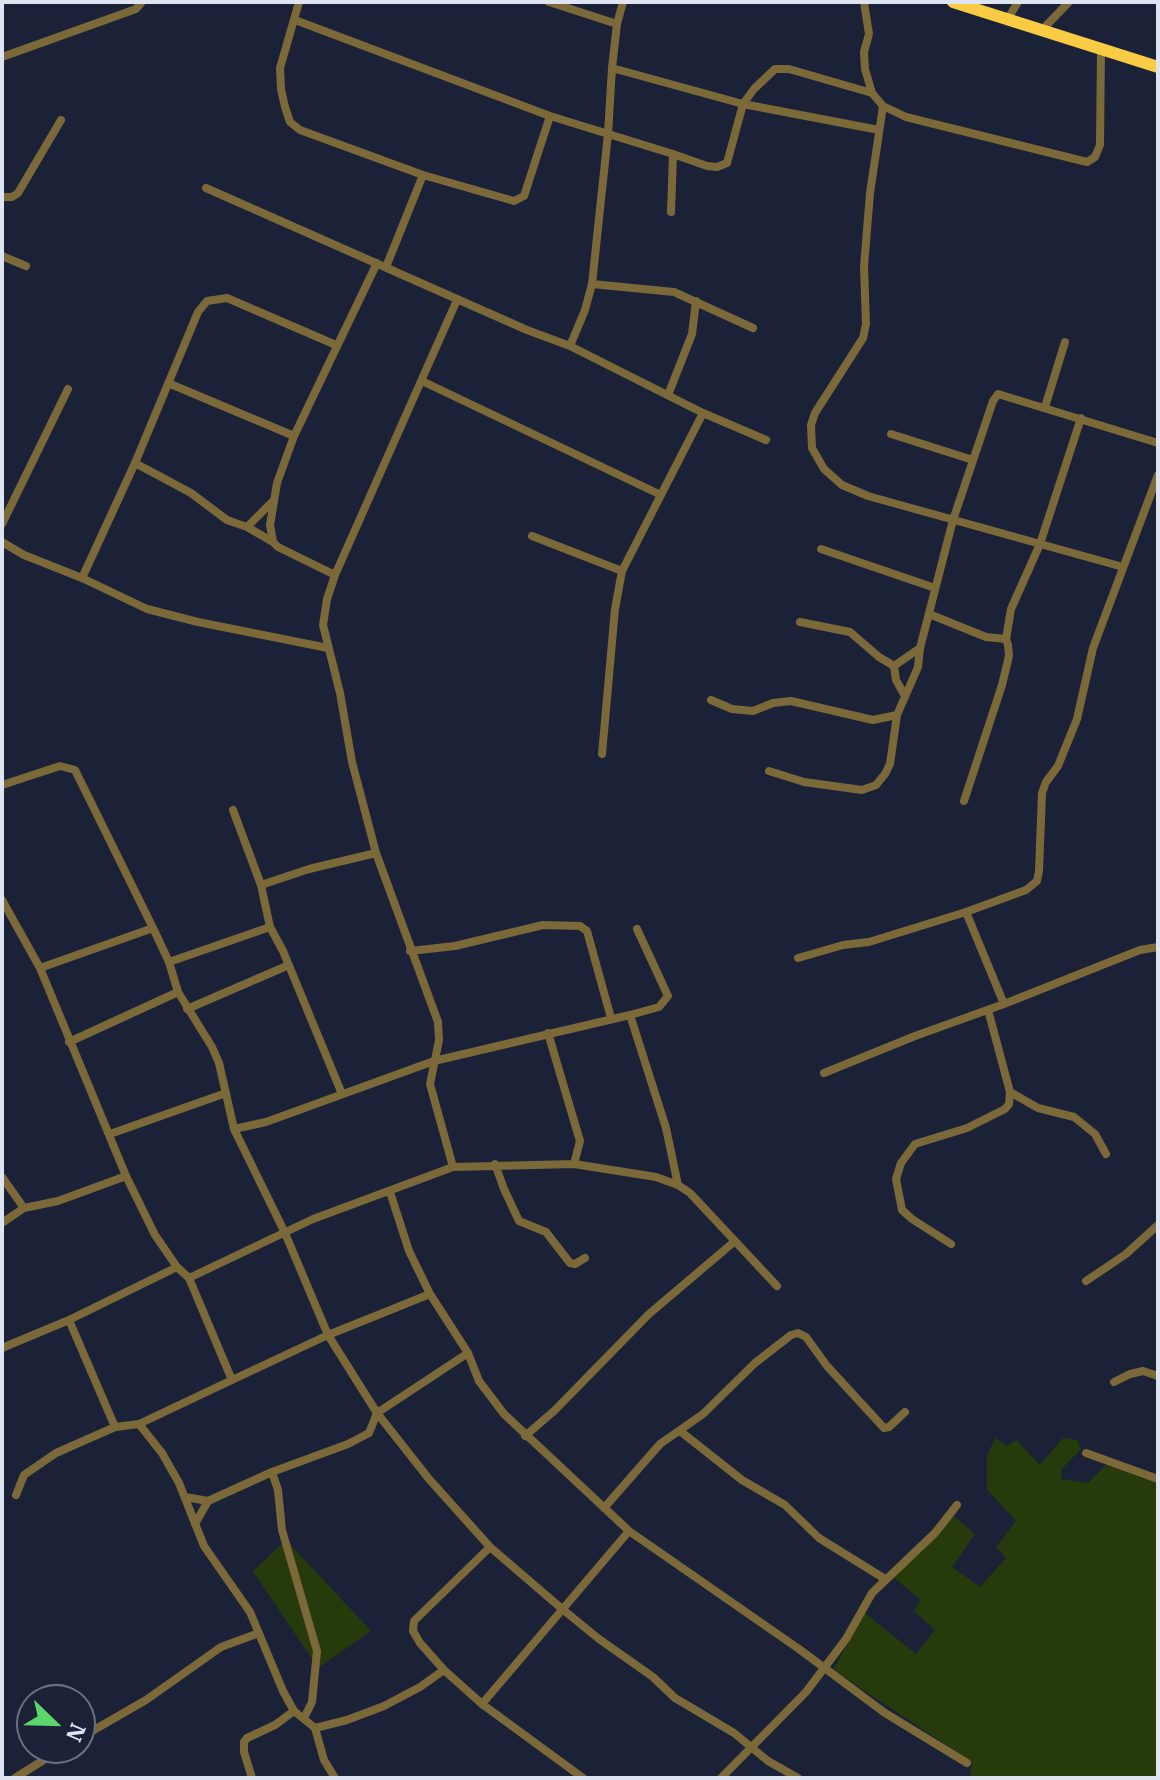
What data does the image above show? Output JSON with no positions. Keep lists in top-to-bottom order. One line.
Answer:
{"north":"bottom right"}
